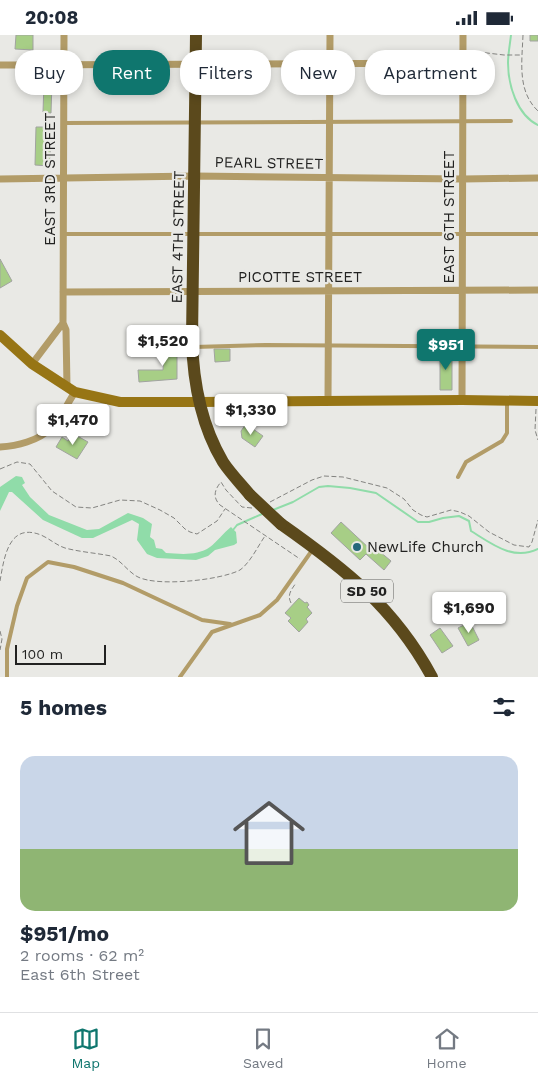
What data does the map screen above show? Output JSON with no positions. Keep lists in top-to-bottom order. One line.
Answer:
{"streets":{"highway":["EAST 4TH STREET","SD 50"],"street":["PEARL STREET","EAST 3RD STREET","EAST 6TH STREET","PICOTTE STREET"]},"crossings":[["PEARL STREET","EAST 3RD STREET"],["PEARL STREET","EAST 6TH STREET"],["PEARL STREET","EAST 4TH STREET"],["EAST 3RD STREET","PICOTTE STREET"],["EAST 6TH STREET","PICOTTE STREET"],["EAST 4TH STREET","PICOTTE STREET"]],"places":["NewLife Church"],"scale_bar":"100 m","page":{"status":"20:08","chip":["Buy","Rent","Filters","New","Apartment"],"price":["$1,520","$951","$1,330","$1,470","$1,690"],"scale":"100 m","heading":"5 homes","list":[{"name":"$951/mo","note":"2 rooms · 62 m² · East 6th Street"}],"tabs":["Map","Saved","Home"]}}
